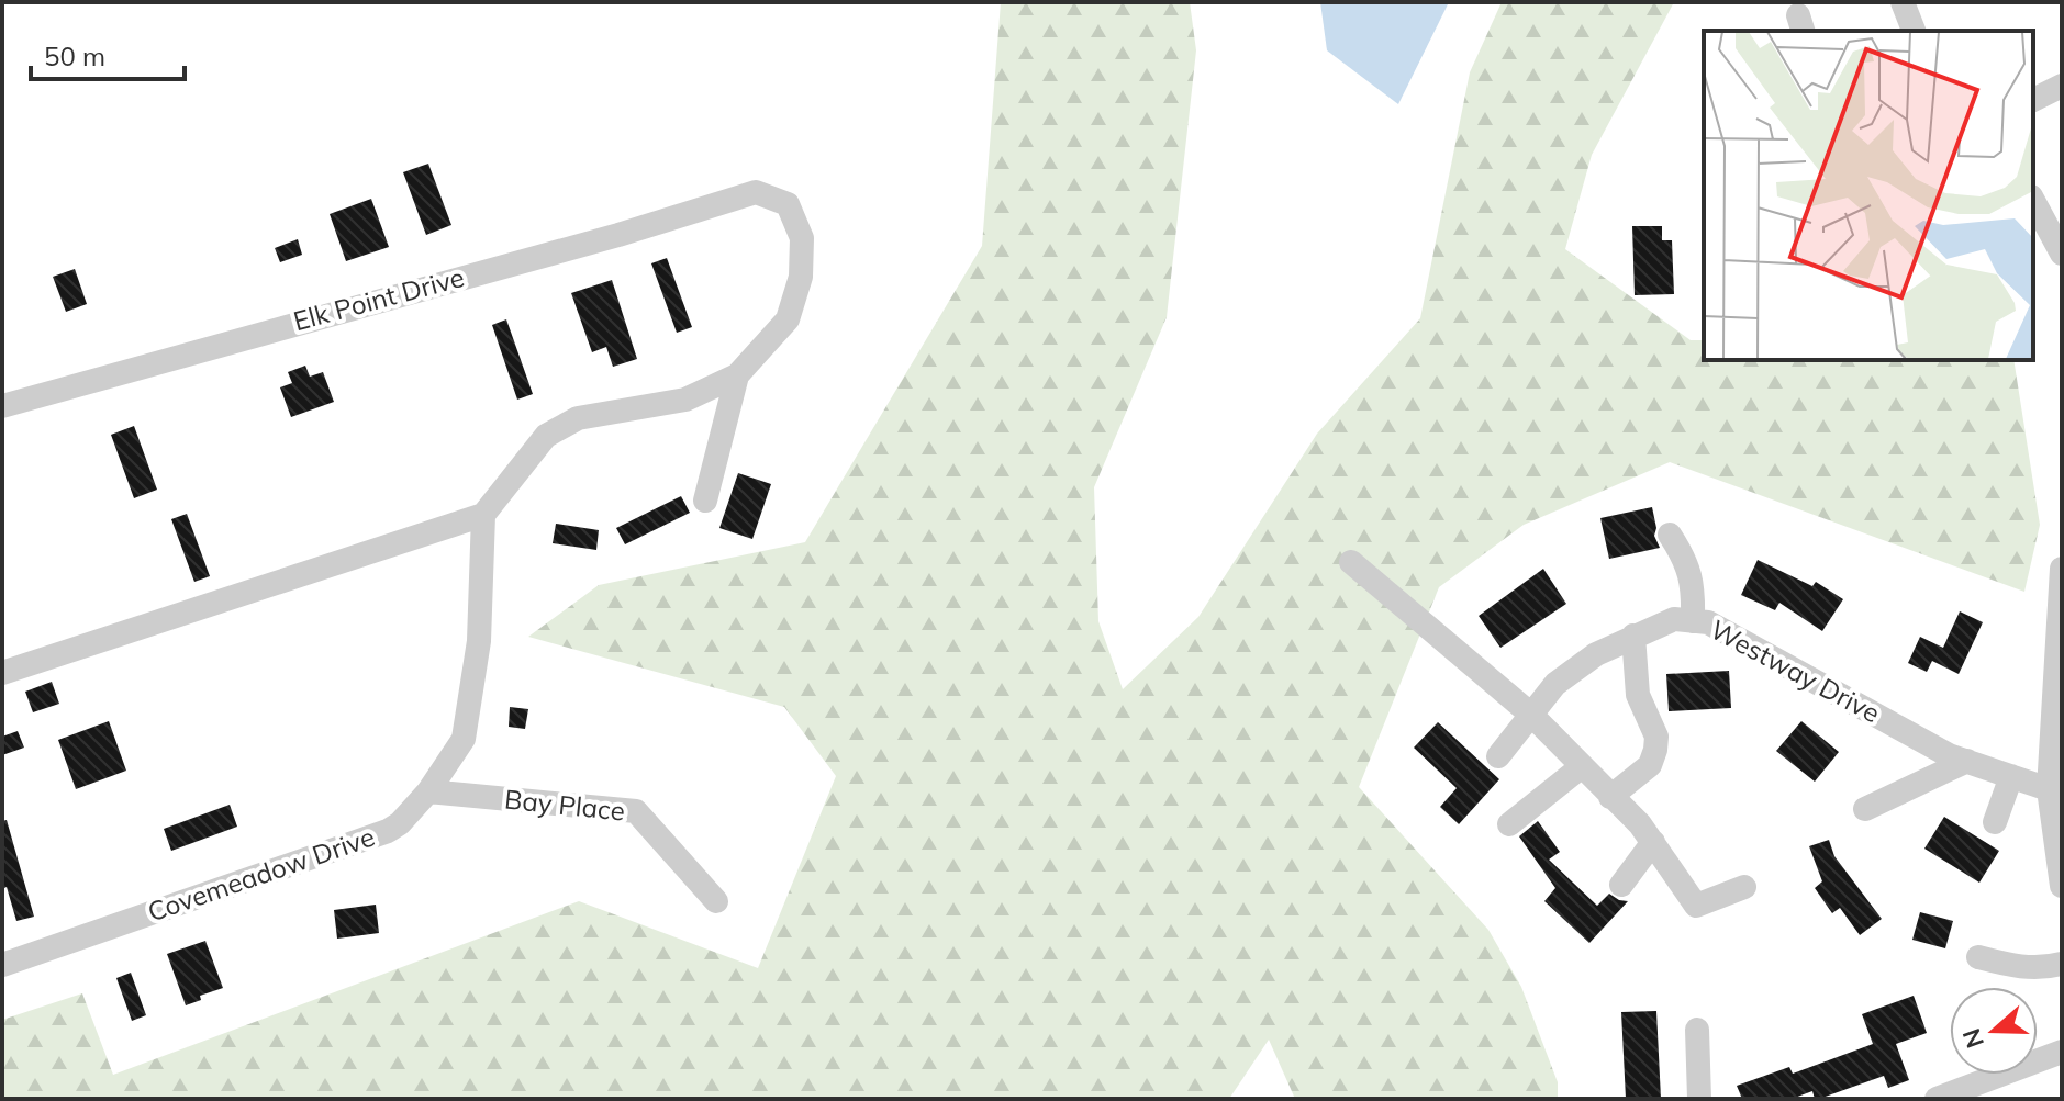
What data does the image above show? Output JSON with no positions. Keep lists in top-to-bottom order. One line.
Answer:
{"streets":{"street":["Elk Point Drive","Westway Drive","Bay Place","Covemeadow Drive"]},"crossings":[["Bay Place","Covemeadow Drive"]],"scale_bar":"50 m","north":"left"}
